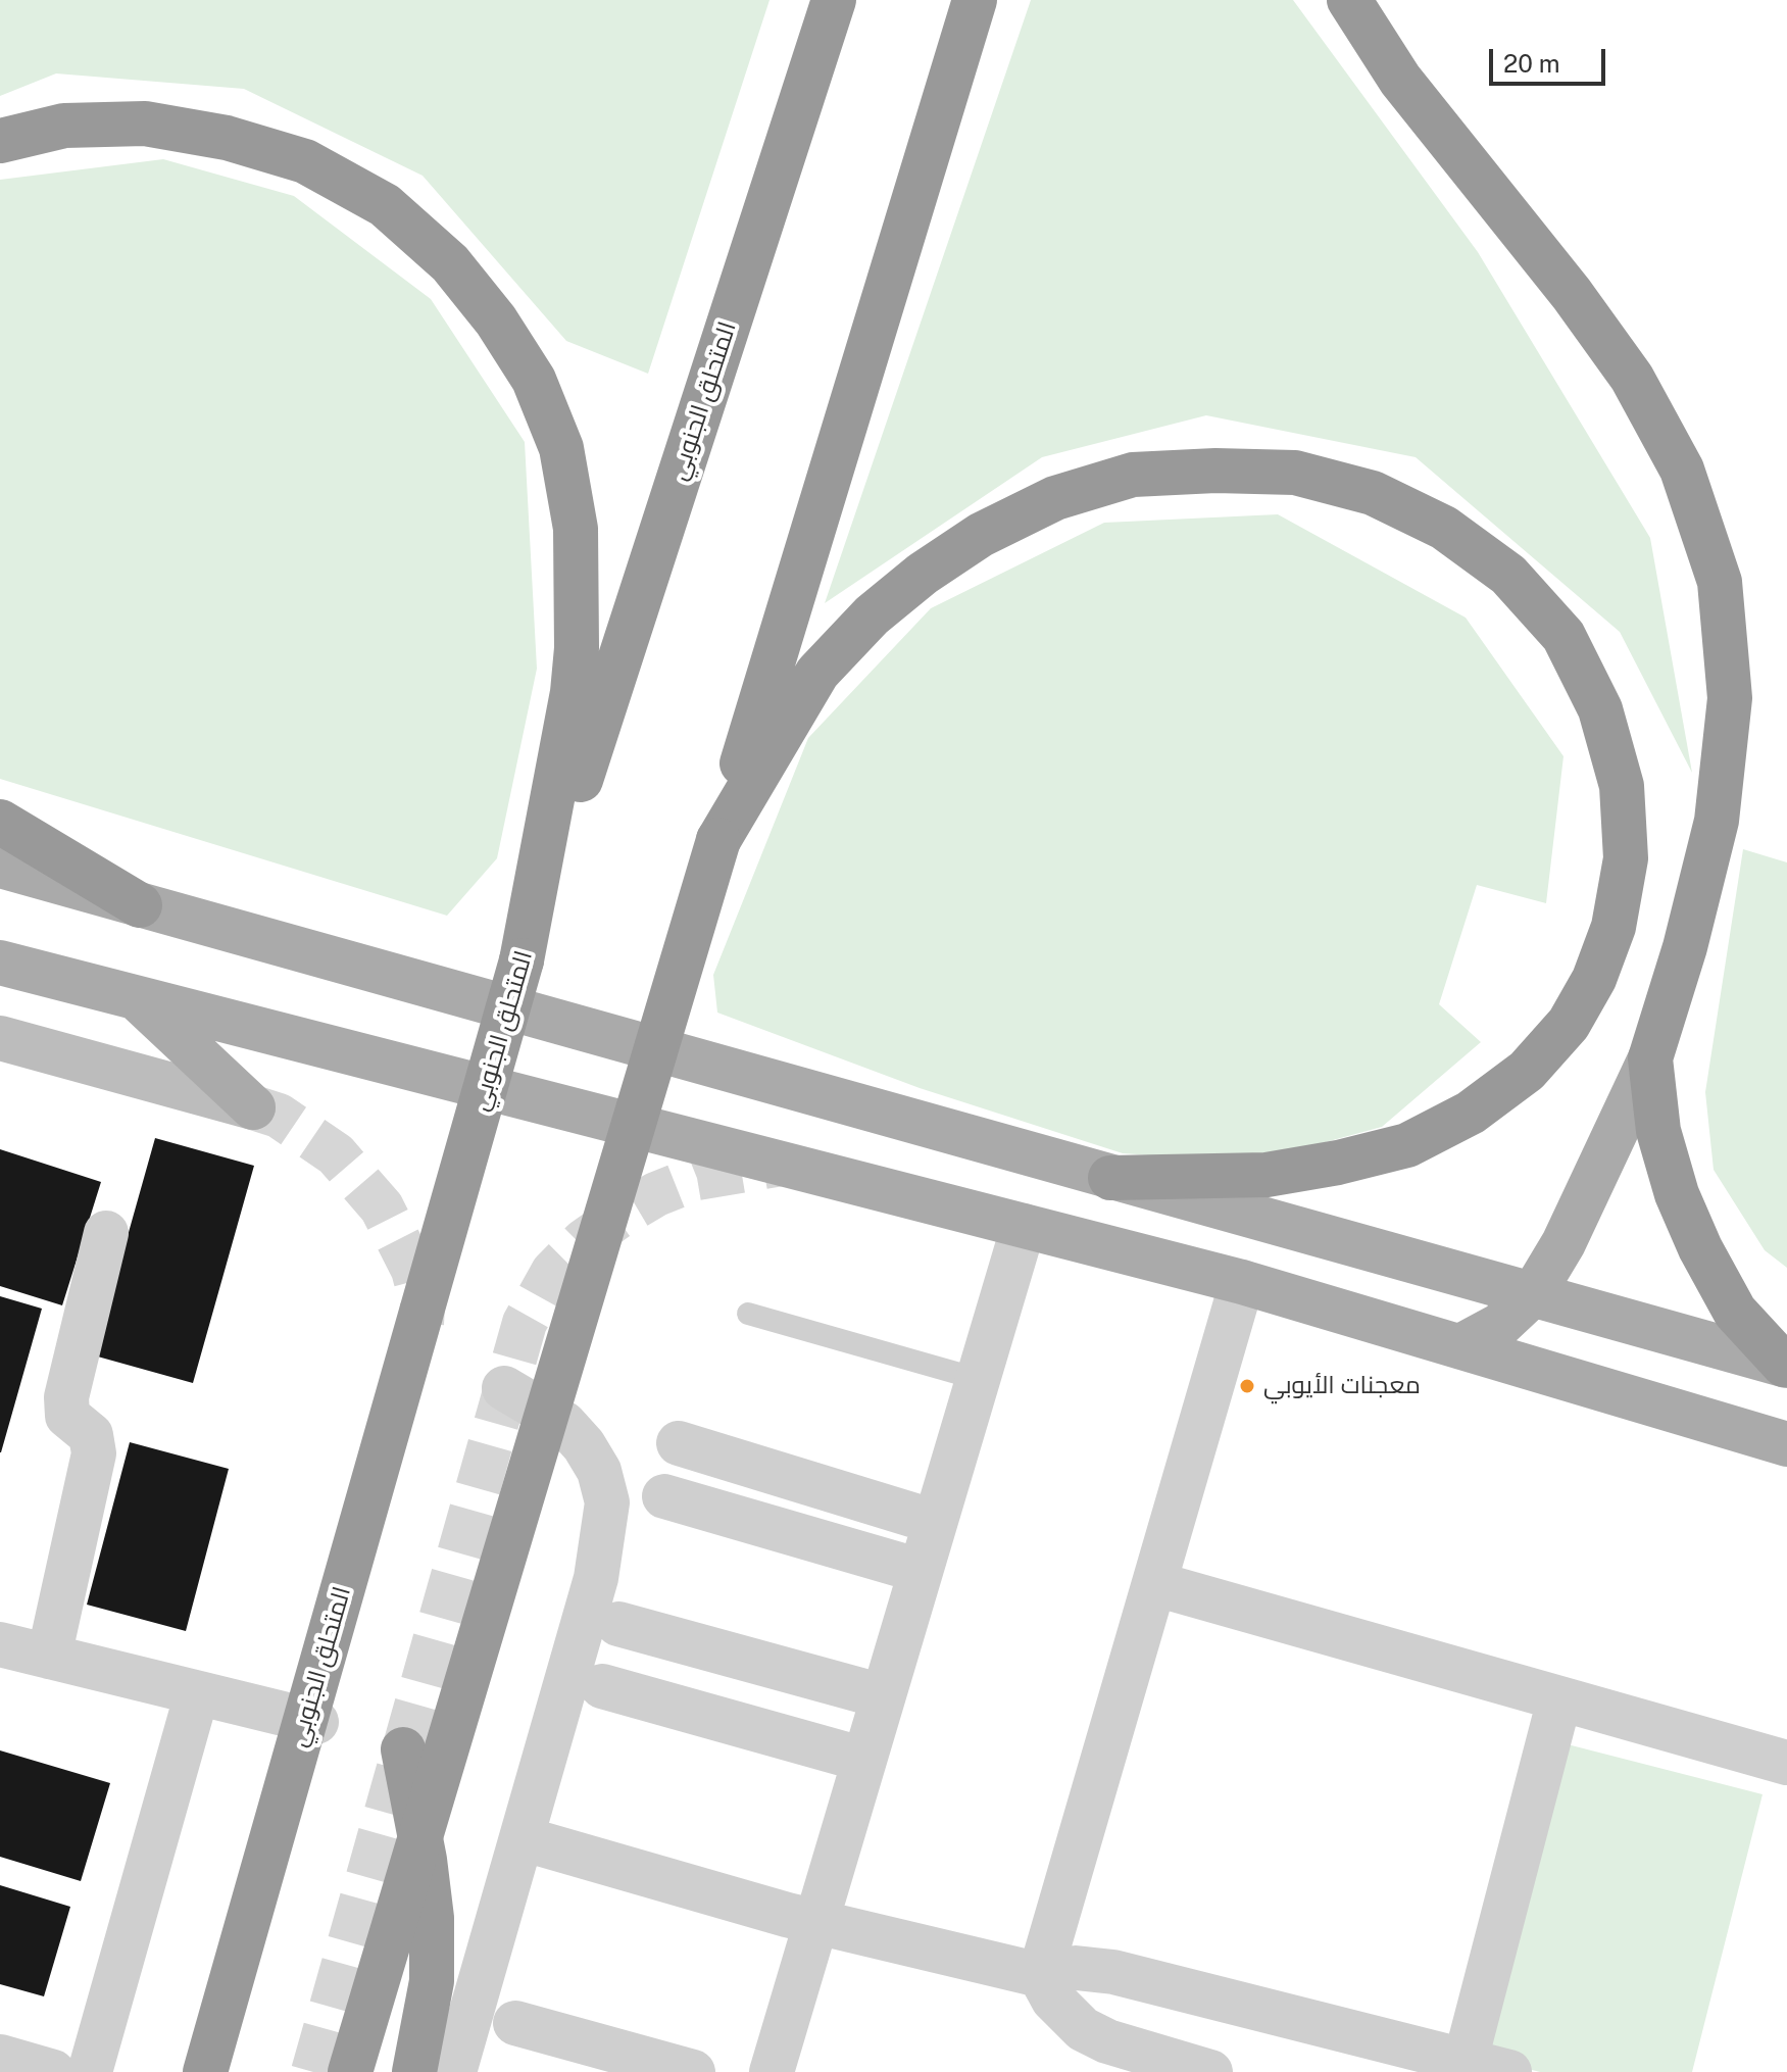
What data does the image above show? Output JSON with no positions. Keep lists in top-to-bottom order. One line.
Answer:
{"streets":{"highway":["المتحلق الجنوبي"]},"places":["معجنات الأيوبي"],"scale_bar":"20 m"}
